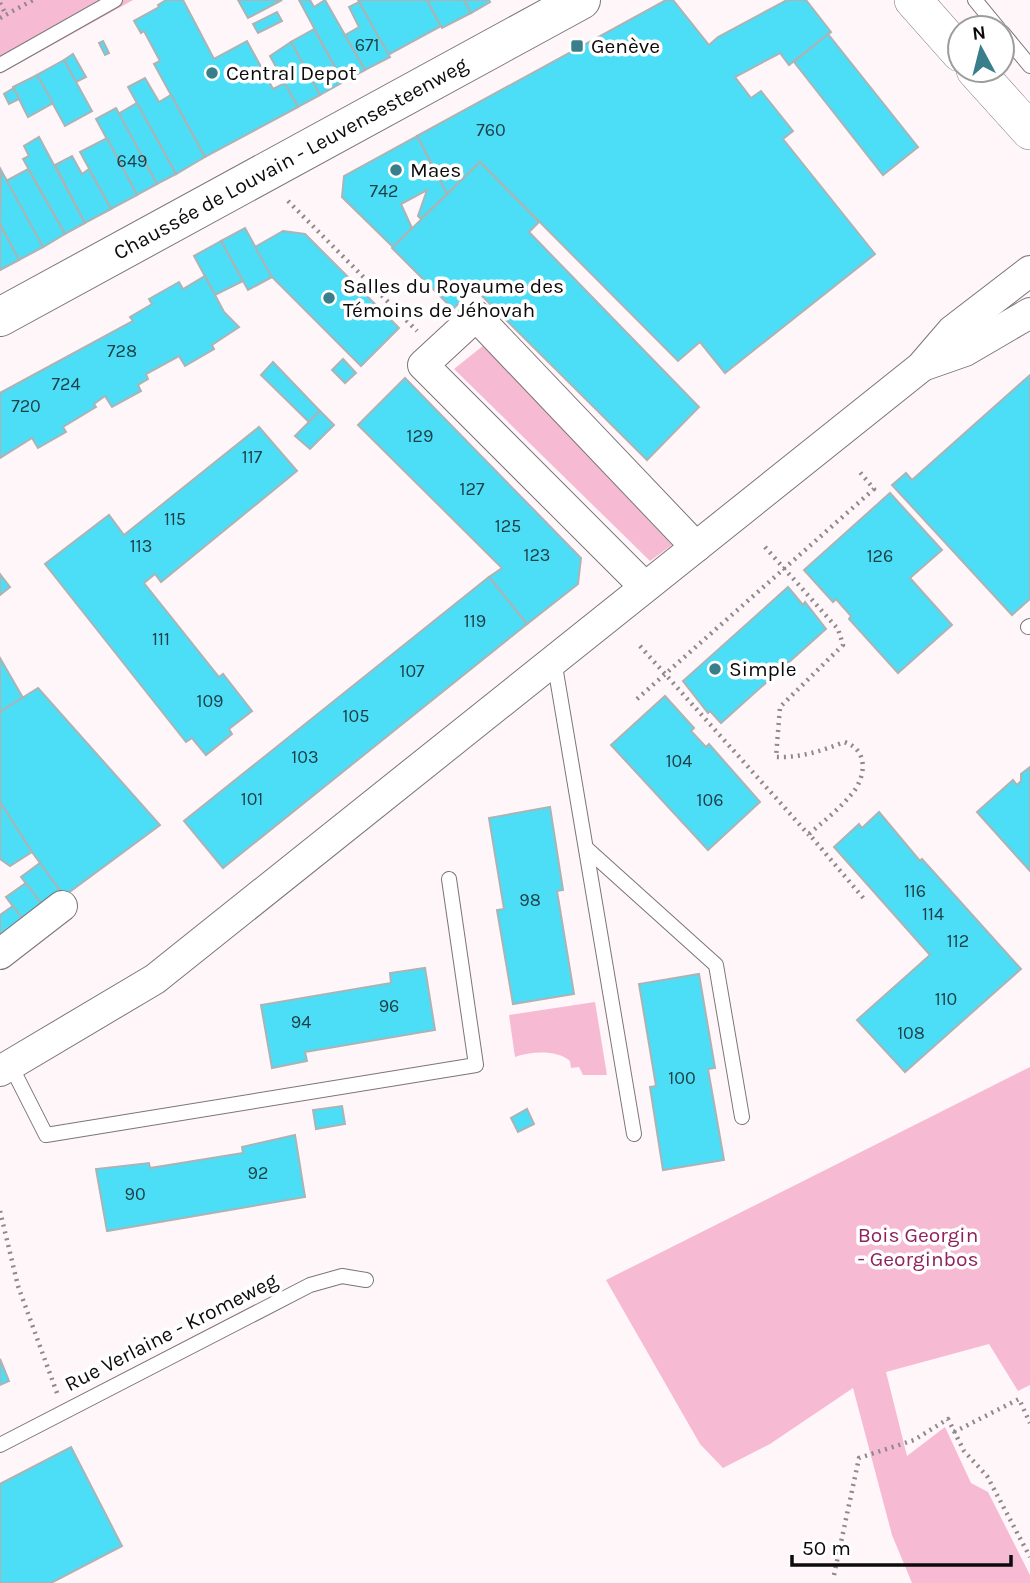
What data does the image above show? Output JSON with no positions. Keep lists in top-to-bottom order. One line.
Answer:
{"streets":{"main road":["Chaussée de Louvain - Leuvensesteenweg"],"lane":["Rue Verlaine - Kromeweg"]},"parks":["Bois Georgin - Georginbos"],"places":{"transit":["Genève"],"other":["Central Depot","Maes","Salles du Royaume des Témoins de Jéhovah","Simple"]},"house_numbers":["671","760","649","742","728","724","720","129","117","127","115","125","113","123","126","119","111","107","109","105","103","104","101","106","116","98","114","112","110","96","94","108","100","92","90"],"scale_bar":"50 m","north":"top"}
